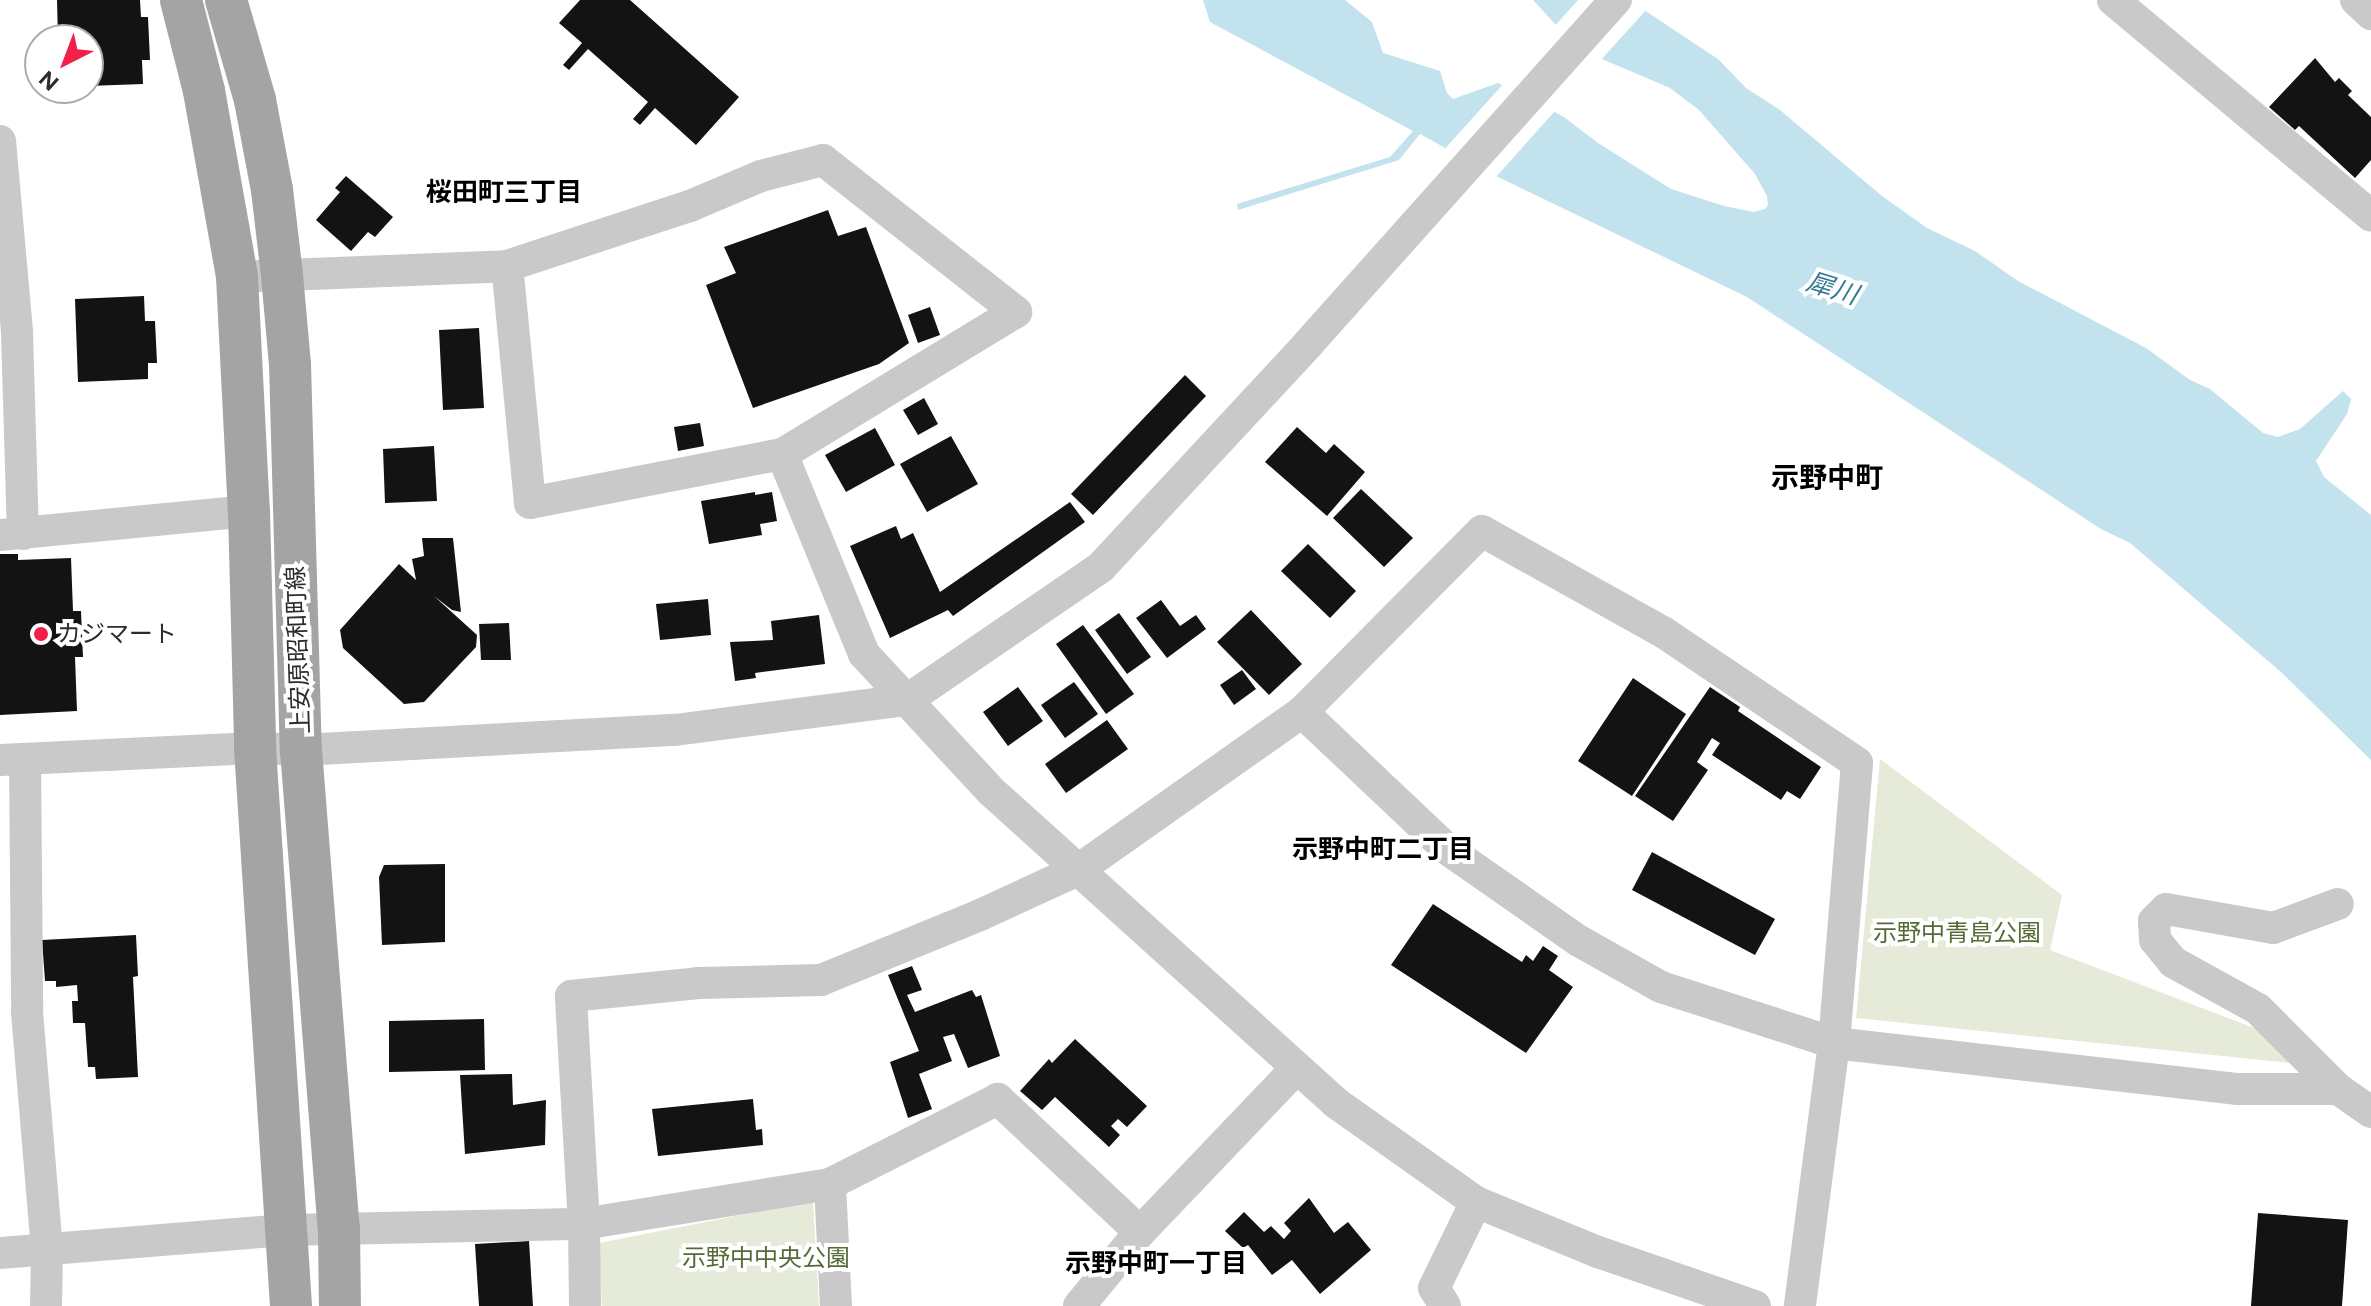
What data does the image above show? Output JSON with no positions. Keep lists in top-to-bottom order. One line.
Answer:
{"streets":{"main road":["上安原昭和町線"]},"districts":["桜田町三丁目","示野中町","示野中町二丁目","示野中町一丁目"],"water":["犀川"],"parks":["示野中青島公園","示野中中央公園"],"places":["カジマート"],"north":"bottom left"}
